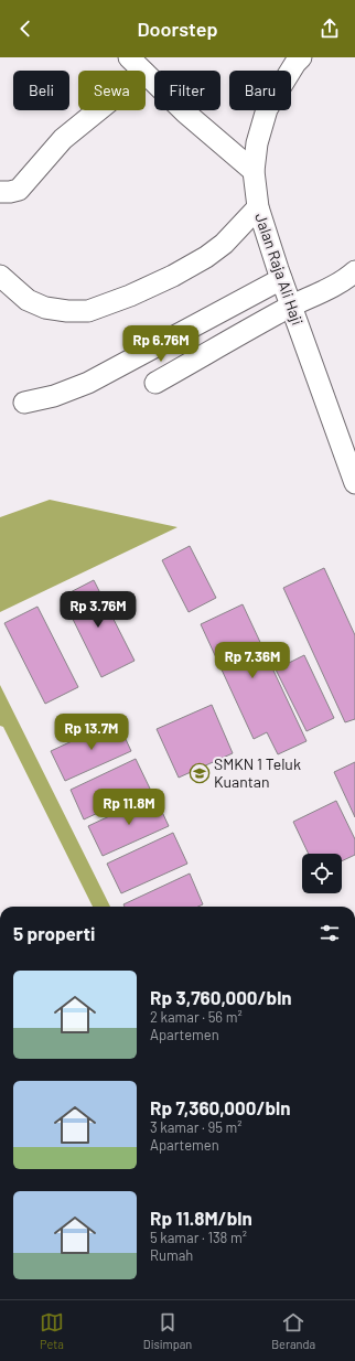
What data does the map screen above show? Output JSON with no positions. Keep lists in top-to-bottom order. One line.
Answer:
{"streets":{"street":["Jalan Raja Ali Haji"]},"places":{"school or university":["SMKN 1 Teluk Kuantan"]},"page":{"header":"Doorstep","chip":["Beli","Sewa","Filter","Baru"],"price":["Rp 6.76M","Rp 3.76M","Rp 7.36M","Rp 13.7M","Rp 11.8M"],"heading":"5 properti","list":[{"name":"Rp 3,760,000/bln","note":"2 kamar · 56 m² · Apartemen"},{"name":"Rp 7,360,000/bln","note":"3 kamar · 95 m² · Apartemen"},{"name":"Rp 11.8M/bln","note":"5 kamar · 138 m² · Rumah"}],"tabs":["Peta","Disimpan","Beranda"]}}
